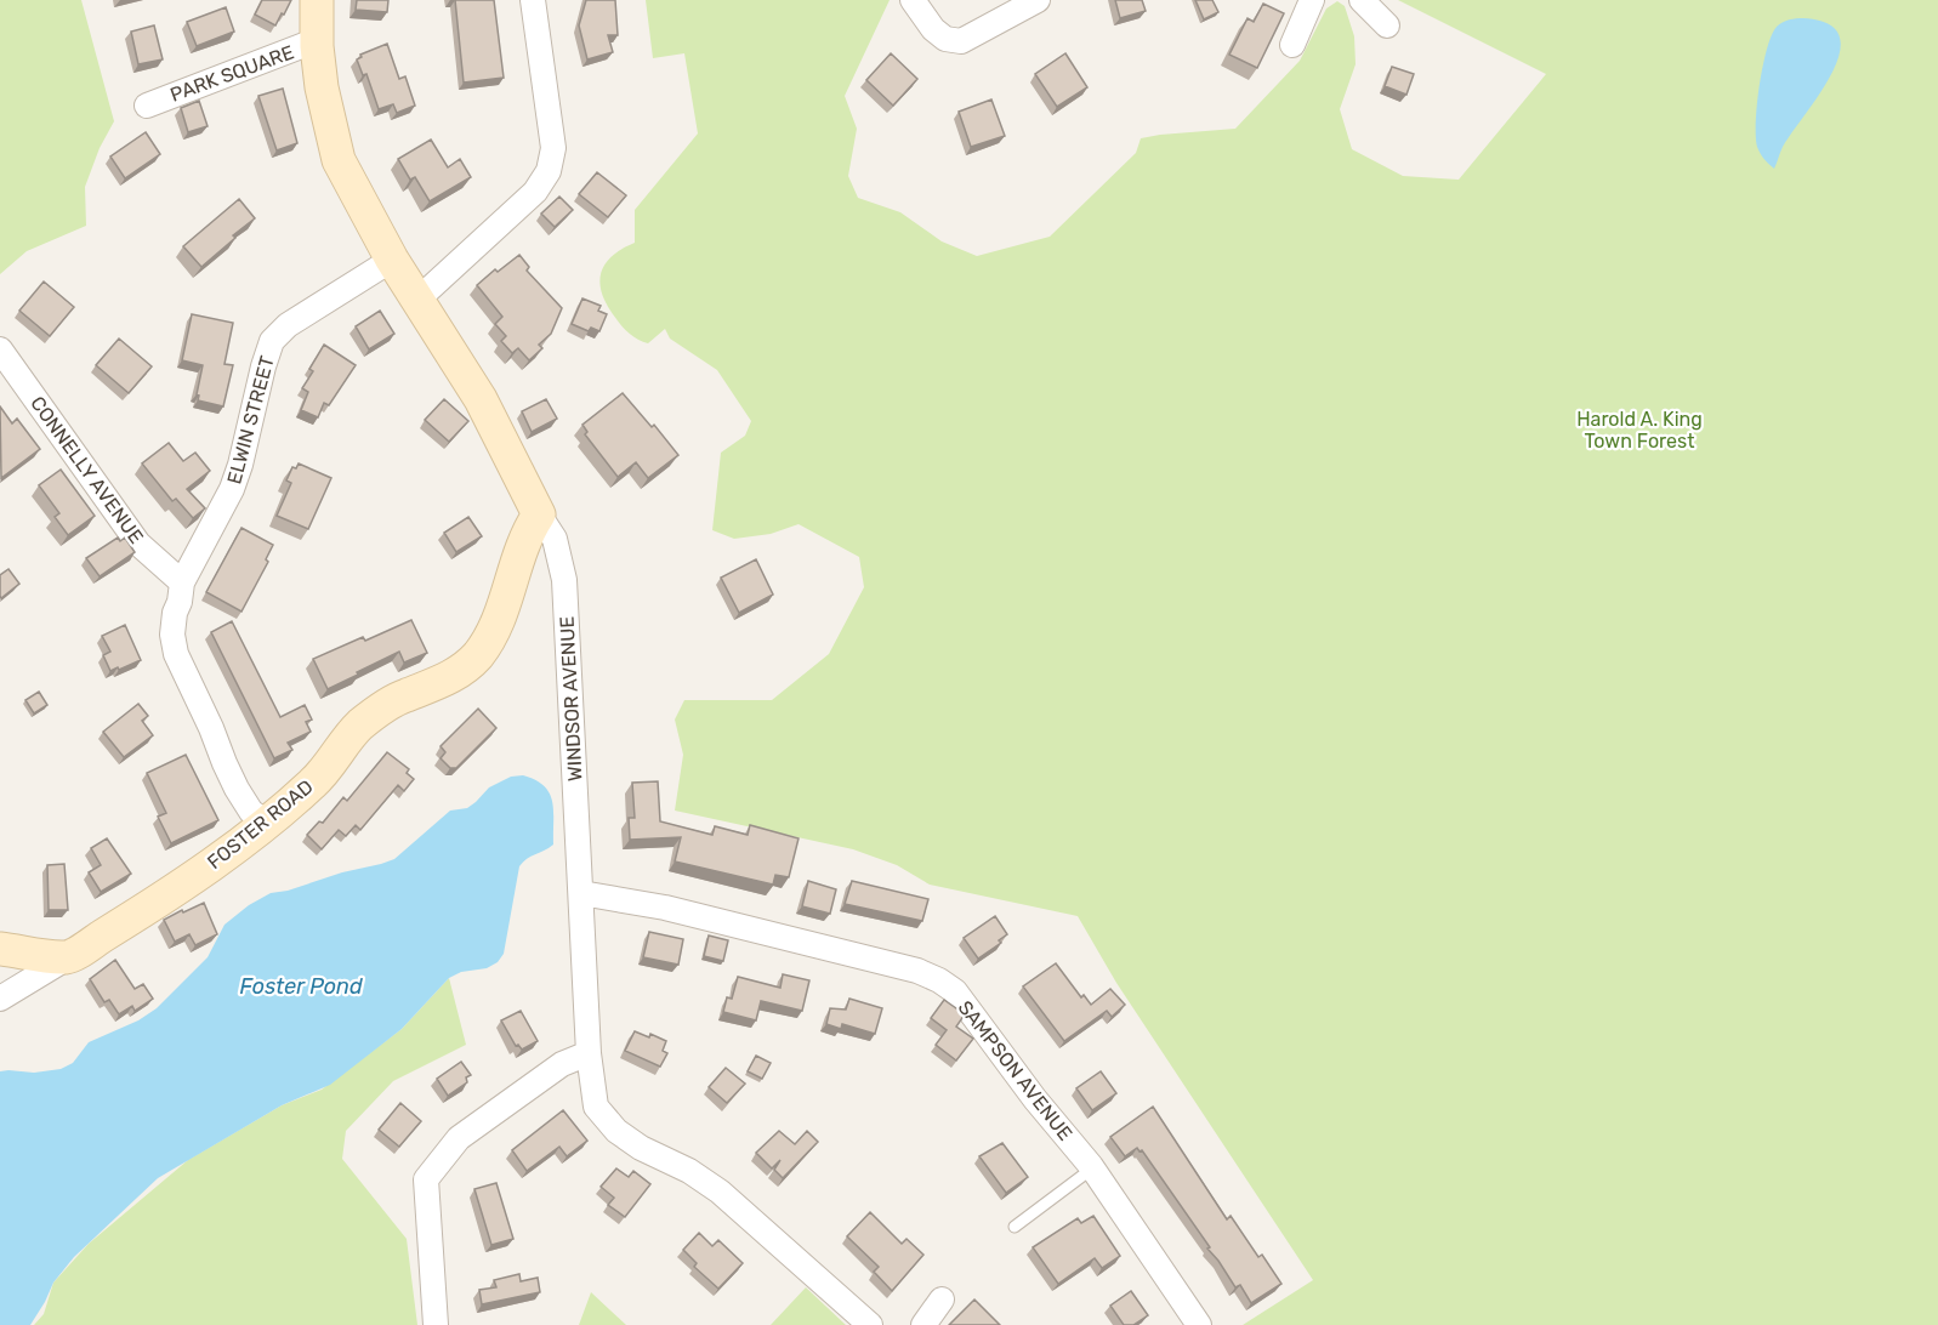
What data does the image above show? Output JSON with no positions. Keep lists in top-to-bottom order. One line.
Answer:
{"streets":{"street":["PARK SQUARE","ELWIN STREET","CONNELLY AVENUE","WINDSOR AVENUE","FOSTER ROAD","SAMPSON AVENUE"]},"crossings":[["PARK SQUARE","WINDSOR AVENUE"],["ELWIN STREET","CONNELLY AVENUE"],["ELWIN STREET","WINDSOR AVENUE"],["ELWIN STREET","FOSTER ROAD"],["WINDSOR AVENUE","FOSTER ROAD"],["WINDSOR AVENUE","SAMPSON AVENUE"]],"water":["Foster Pond"],"parks":["Harold A. King Town Forest"]}
